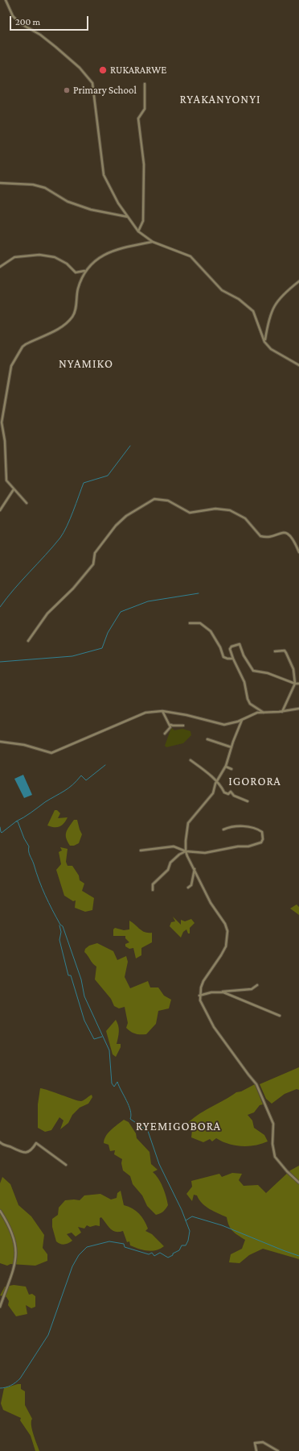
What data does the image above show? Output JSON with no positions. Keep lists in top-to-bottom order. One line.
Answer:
{"districts":["RYAKANYONYI","NYAMIKO","IGORORA","RYEMIGOBORA"],"places":["RUKARARWE","Primary School"],"scale_bar":"200 m"}
